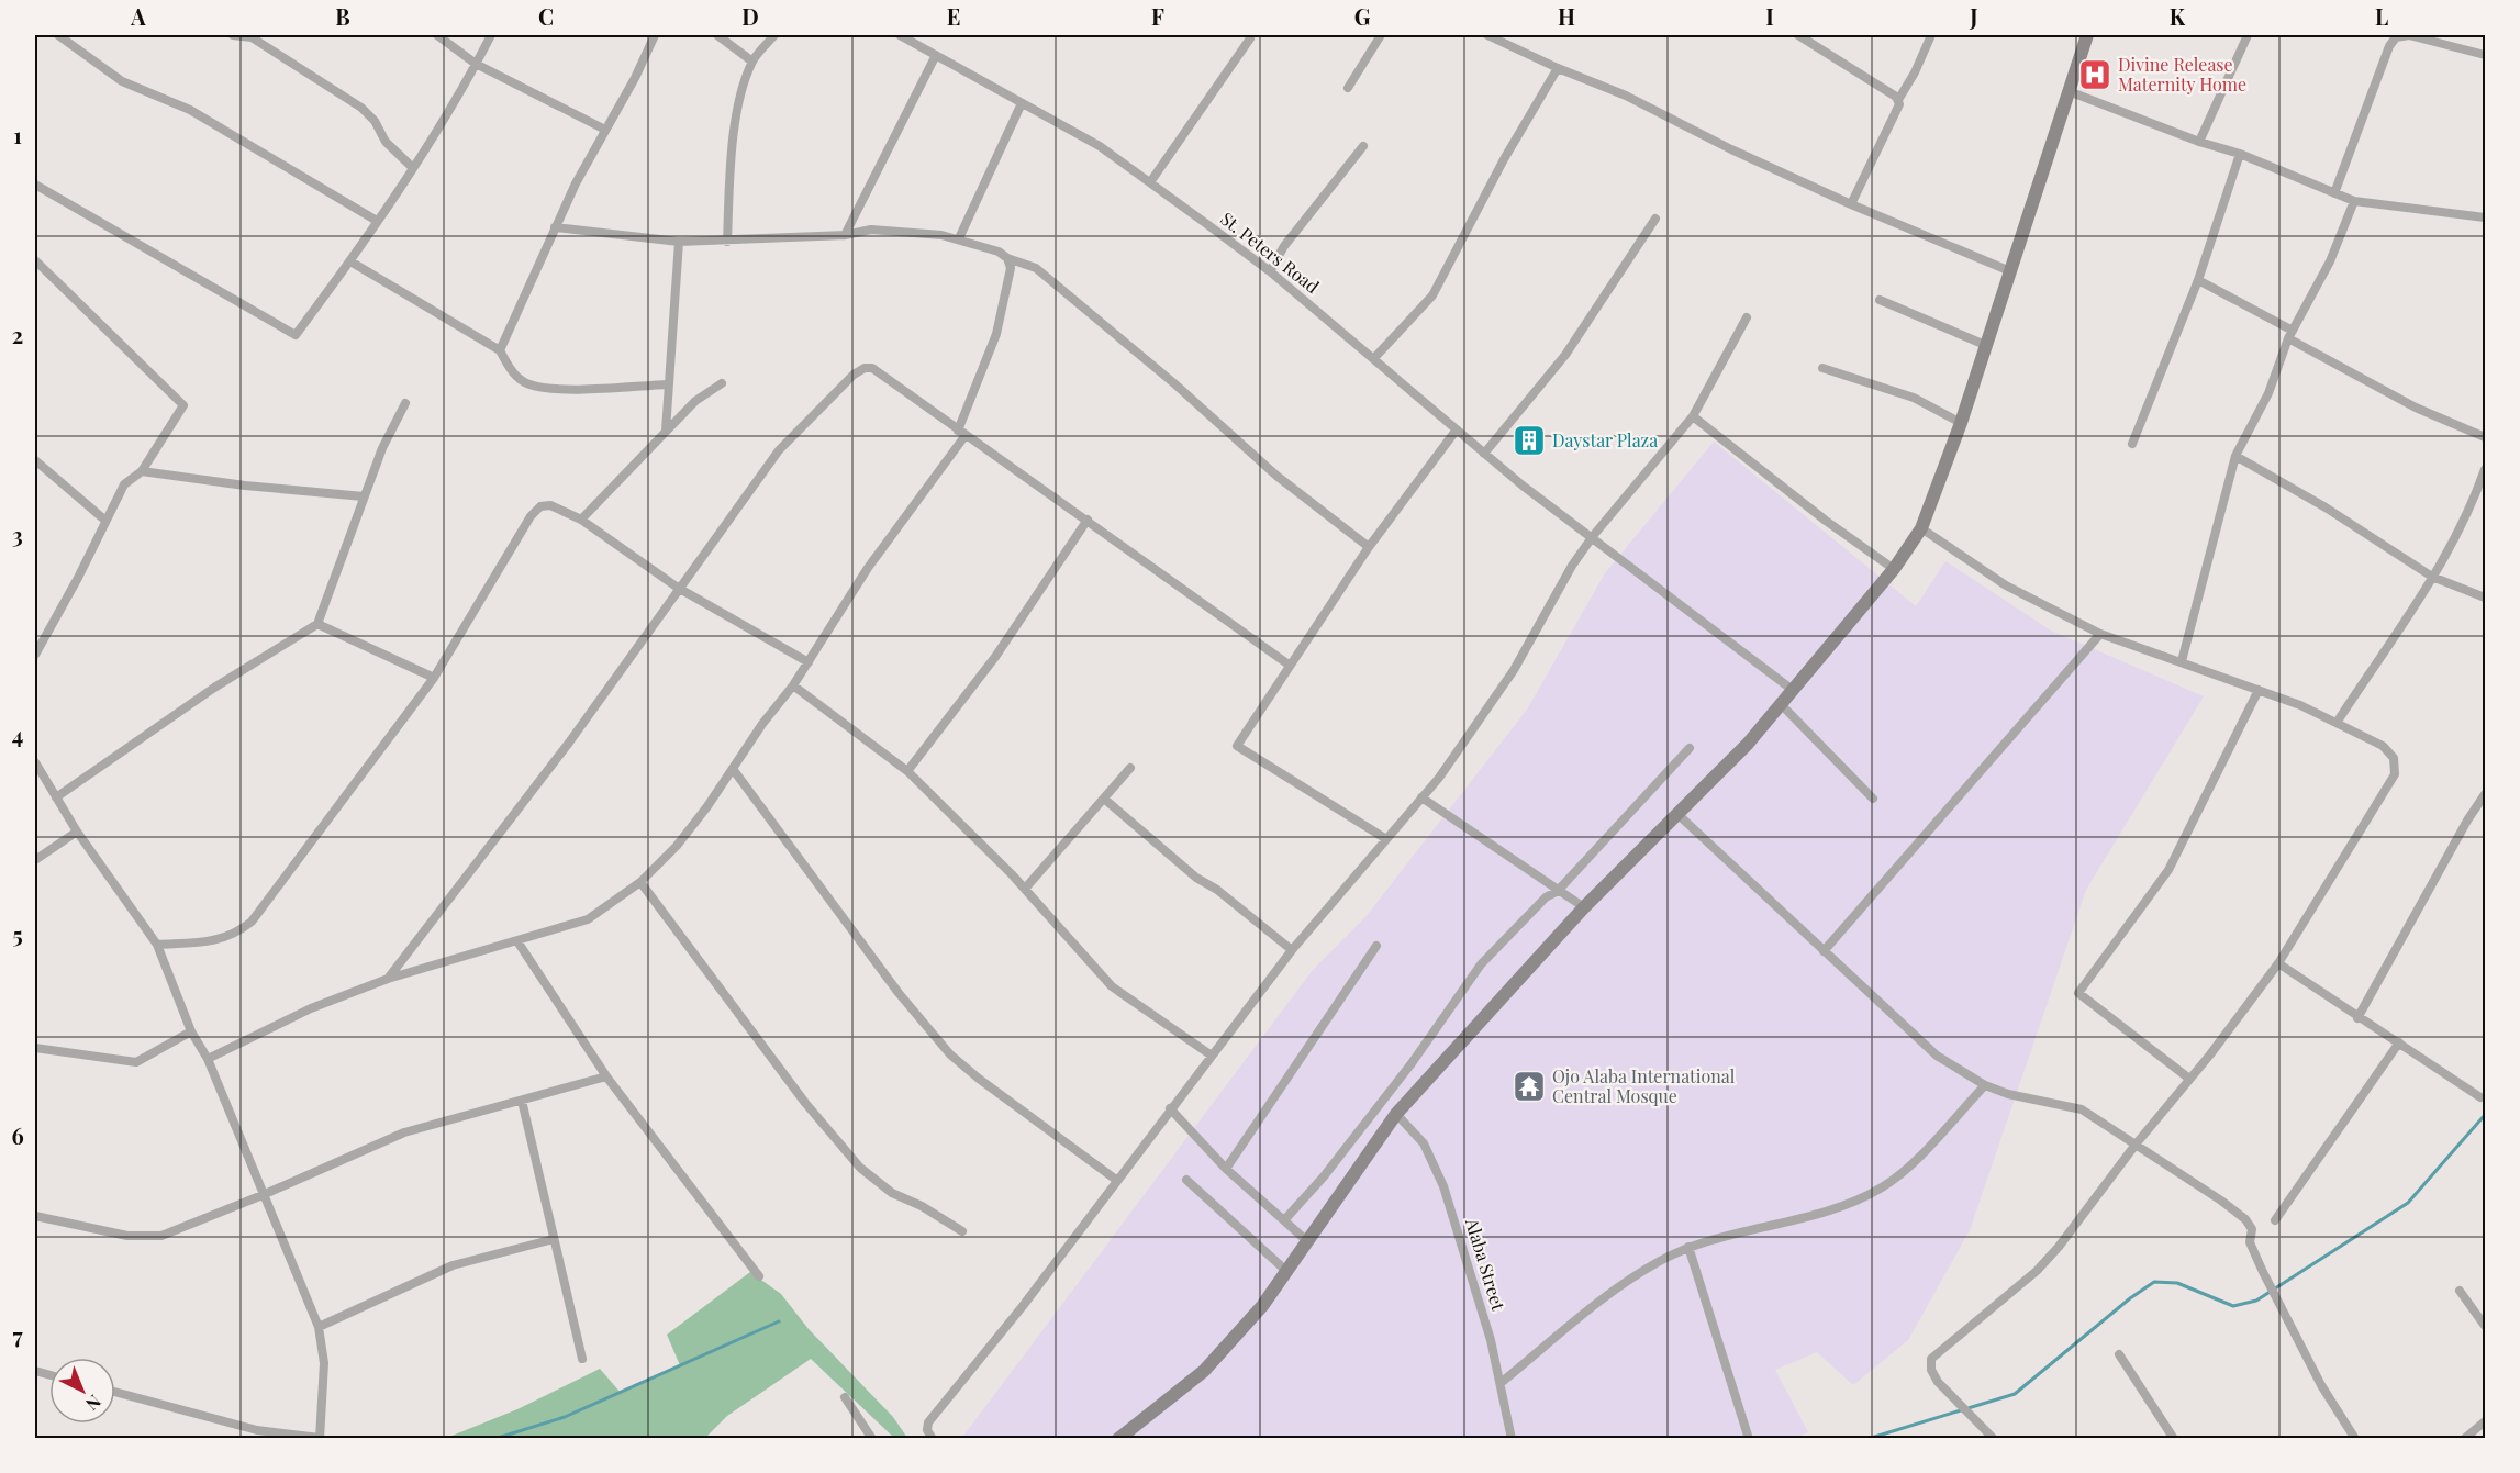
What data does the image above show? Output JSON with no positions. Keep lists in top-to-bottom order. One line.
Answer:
{"streets":{"street":["St. Peters Road","Alaba Street"]},"places":{"hospital":["Divine Release Maternity Home"],"building":["Daystar Plaza"],"temple":["Ojo Alaba International Central Mosque"]},"north":"bottom right","grid":{"columns":["A","B","C","D","E","F","G","H","I","J","K","L"],"rows":["1","2","3","4","5","6","7"]}}
